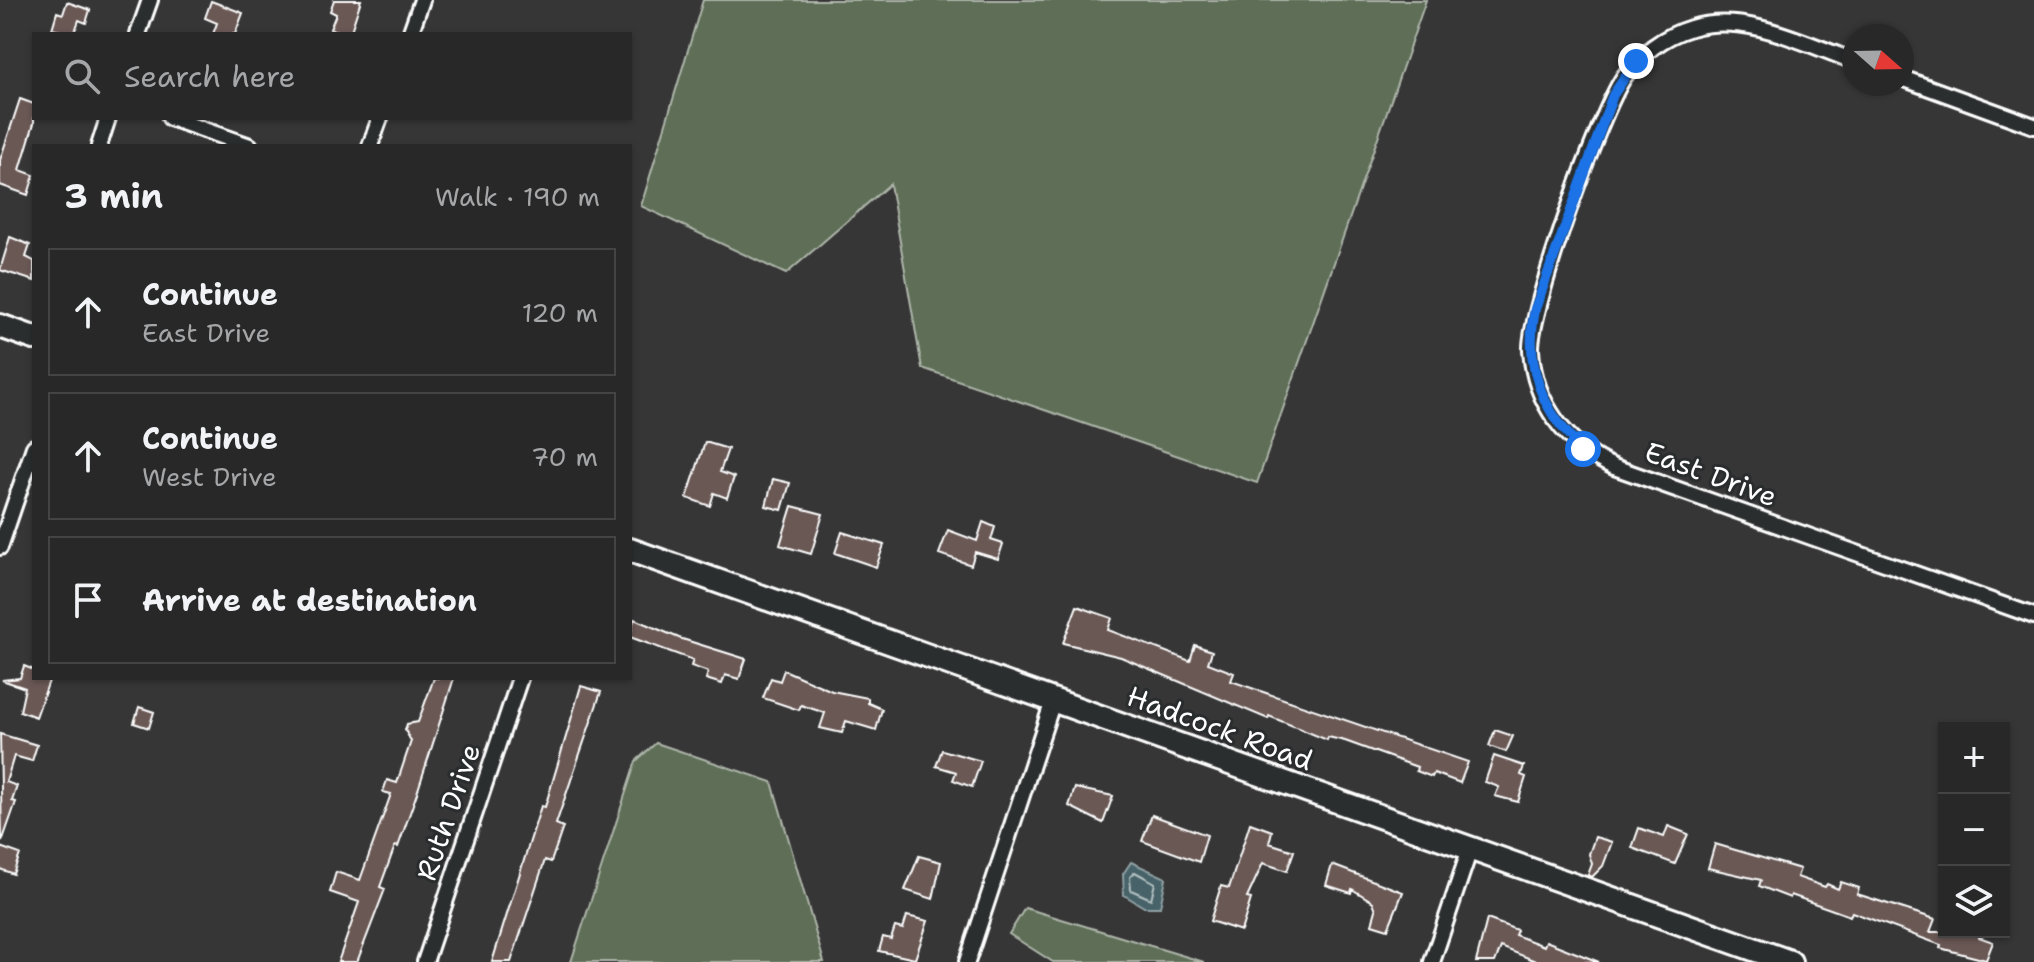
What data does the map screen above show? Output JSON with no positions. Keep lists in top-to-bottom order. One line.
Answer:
{"streets":{"street":["East Drive","Hadcock Road","Ruth Drive"]},"north":"right","page":{"search":"Search here","heading":["3 min","Walk · 190 m"],"list":[["Continue","East Drive","120 m"],["Continue","West Drive","70 m"],"Arrive at destination"],"map_buttons":["+","−"]}}
